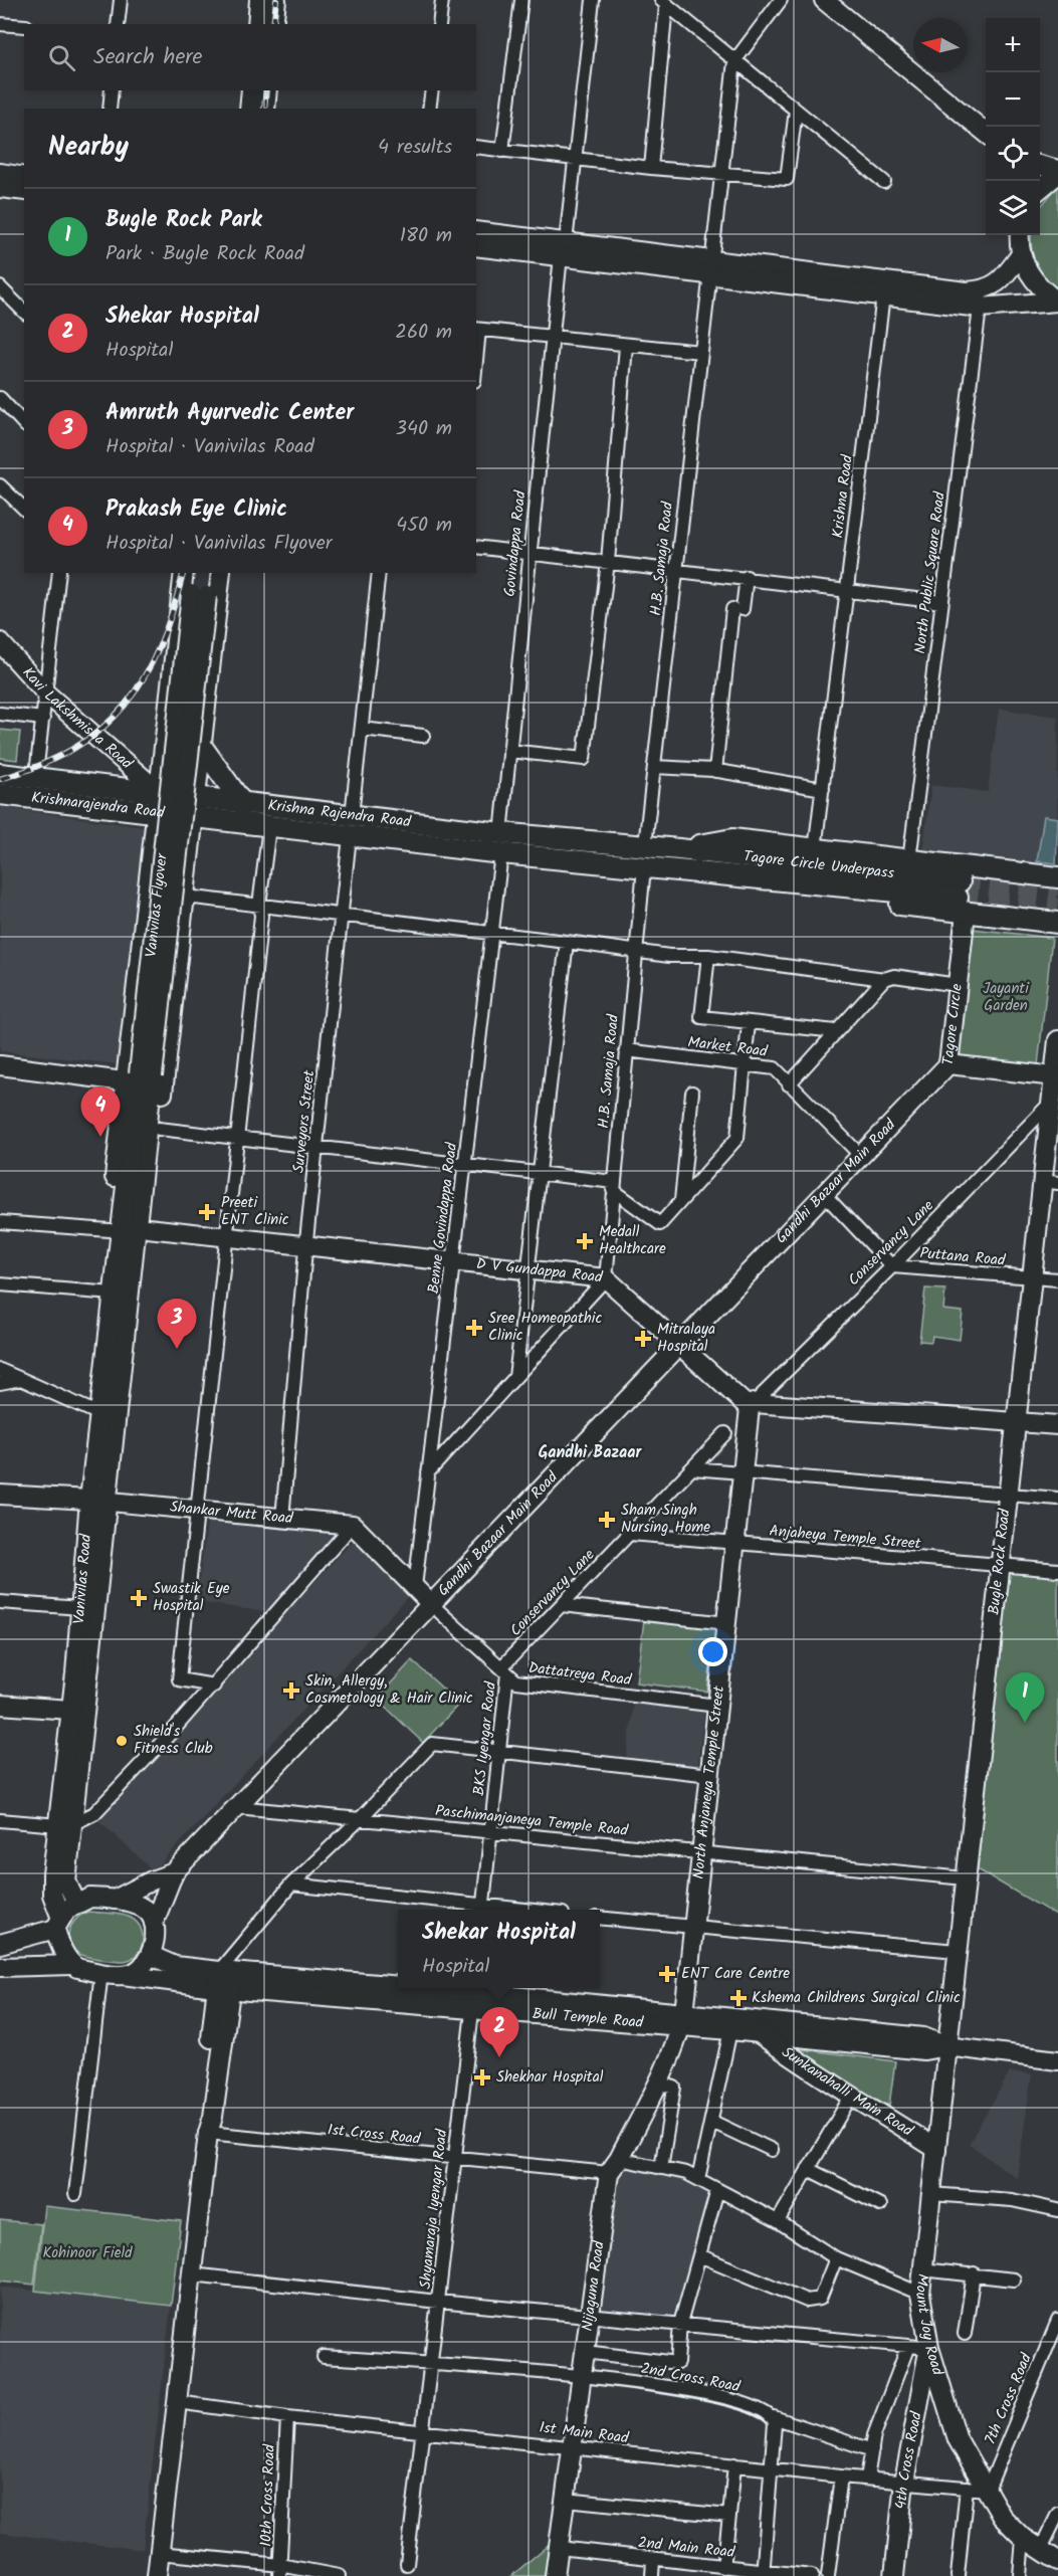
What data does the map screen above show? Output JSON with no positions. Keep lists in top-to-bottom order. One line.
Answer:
{"streets":{"main road":["Kavi Lakshmisha Road","Krishnarajendra Road","Krishna Rajendra Road","Tagore Circle Underpass","Vanivilas Flyover","Tagore Circle","Gandhi Bazaar Main Road","D V Gundappa Road","Shankar Mutt Road","Bugle Rock Road","Vanivilas Road","North Anjaneya Temple Street","Bull Temple Road","Sunkanahalli Main Road","Nijaguna Road","Mount Joy Road","4th Cross Road"],"street":["Krishna Road","Govindappa Road","H.B. Samaja Road","North Public Square Road","Market Road","Surveyors Street","Benne Govindappa Road","Conservancy Lane","Puttana Road","Anjaheya Temple Street","Dattatreya Road","BKS Iyengar Road","Paschimanjaneya Temple Road","1st Cross Road","Shyamaraja Iyengar Road","2nd Cross Road","7th Cross Road","1st Main Road","10th Cross Road","2nd Main Road"]},"crossings":[["Govindappa Road","Krishna Rajendra Road"],["Govindappa Road","Benne Govindappa Road"],["H.B. Samaja Road","Krishna Rajendra Road"],["H.B. Samaja Road","Market Road"],["H.B. Samaja Road","D V Gundappa Road"],["Kavi Lakshmisha Road","Krishna Rajendra Road"],["Krishnarajendra Road","Krishna Rajendra Road"],["Krishna Rajendra Road","Tagore Circle Underpass"],["Krishna Rajendra Road","Tagore Circle"],["Krishna Rajendra Road","Surveyors Street"],["Krishna Rajendra Road","Benne Govindappa Road"],["Tagore Circle Underpass","Tagore Circle"],["Vanivilas Flyover","D V Gundappa Road"],["Vanivilas Flyover","Vanivilas Road"],["Tagore Circle","Gandhi Bazaar Main Road"],["Tagore Circle","Bugle Rock Road"],["Market Road","Gandhi Bazaar Main Road"],["Surveyors Street","D V Gundappa Road"],["Surveyors Street","Shankar Mutt Road"],["Gandhi Bazaar Main Road","D V Gundappa Road"],["Gandhi Bazaar Main Road","Dattatreya Road"],["Gandhi Bazaar Main Road","Paschimanjaneya Temple Road"],["Benne Govindappa Road","D V Gundappa Road"],["Conservancy Lane","Puttana Road"],["Conservancy Lane","D V Gundappa Road"],["Conservancy Lane","Anjaheya Temple Street"],["Conservancy Lane","Bugle Rock Road"],["Conservancy Lane","Dattatreya Road"],["Conservancy Lane","BKS Iyengar Road"],["Conservancy Lane","North Anjaneya Temple Street"],["Puttana Road","Bugle Rock Road"],["D V Gundappa Road","Vanivilas Road"],["D V Gundappa Road","North Anjaneya Temple Street"],["Shankar Mutt Road","Vanivilas Road"],["Anjaheya Temple Street","Bugle Rock Road"],["Anjaheya Temple Street","North Anjaneya Temple Street"],["Bugle Rock Road","Paschimanjaneya Temple Road"],["Bugle Rock Road","Bull Temple Road"],["Bugle Rock Road","Mount Joy Road"],["Vanivilas Road","Bull Temple Road"],["Dattatreya Road","BKS Iyengar Road"],["Dattatreya Road","North Anjaneya Temple Street"],["BKS Iyengar Road","Paschimanjaneya Temple Road"],["North Anjaneya Temple Street","Paschimanjaneya Temple Road"],["North Anjaneya Temple Street","Bull Temple Road"],["North Anjaneya Temple Street","Nijaguna Road"],["Bull Temple Road","Sunkanahalli Main Road"],["Bull Temple Road","Shyamaraja Iyengar Road"],["Bull Temple Road","Nijaguna Road"],["Bull Temple Road","Mount Joy Road"],["Sunkanahalli Main Road","Mount Joy Road"],["1st Cross Road","Shyamaraja Iyengar Road"],["1st Cross Road","Nijaguna Road"],["1st Cross Road","Mount Joy Road"],["Shyamaraja Iyengar Road","2nd Cross Road"],["Shyamaraja Iyengar Road","1st Main Road"],["Nijaguna Road","2nd Cross Road"],["Nijaguna Road","1st Main Road"],["Nijaguna Road","2nd Main Road"],["Mount Joy Road","7th Cross Road"],["Mount Joy Road","1st Main Road"],["Mount Joy Road","4th Cross Road"],["7th Cross Road","1st Main Road"],["1st Main Road","4th Cross Road"],["1st Main Road","10th Cross Road"]],"districts":["Gandhi Bazaar"],"parks":["Jayanti Garden","Kohinoor Field"],"places":{"health":["Preeti ENT Clinic","Medall Healthcare","Sree Homeopathic Clinic","Mitralaya Hospital","Sham Singh Nursing Home","Swastik Eye Hospital","Skin, Allergy, Cosmetology & Hair Clinic","ENT Care Centre","Kshema Childrens Surgical Clinic","Shekhar Hospital"],"other":["Shield's Fitness Club"]},"north":"left","page":{"map_buttons":["+","−"],"search":"Search here","heading":["Nearby","4 results"],"list":[{"mark":"1","name":"Bugle Rock Park","note":"Park · Bugle Rock Road","value":"180 m"},{"mark":"2","name":"Shekar Hospital","note":"Hospital","value":"260 m"},{"mark":"3","name":"Amruth Ayurvedic Center","note":"Hospital · Vanivilas Road","value":"340 m"},{"mark":"4","name":"Prakash Eye Clinic","note":"Hospital · Vanivilas Flyover","value":"450 m"}],"pins":["4","3","1","2"],"popup":["Shekar Hospital","Hospital"]}}
